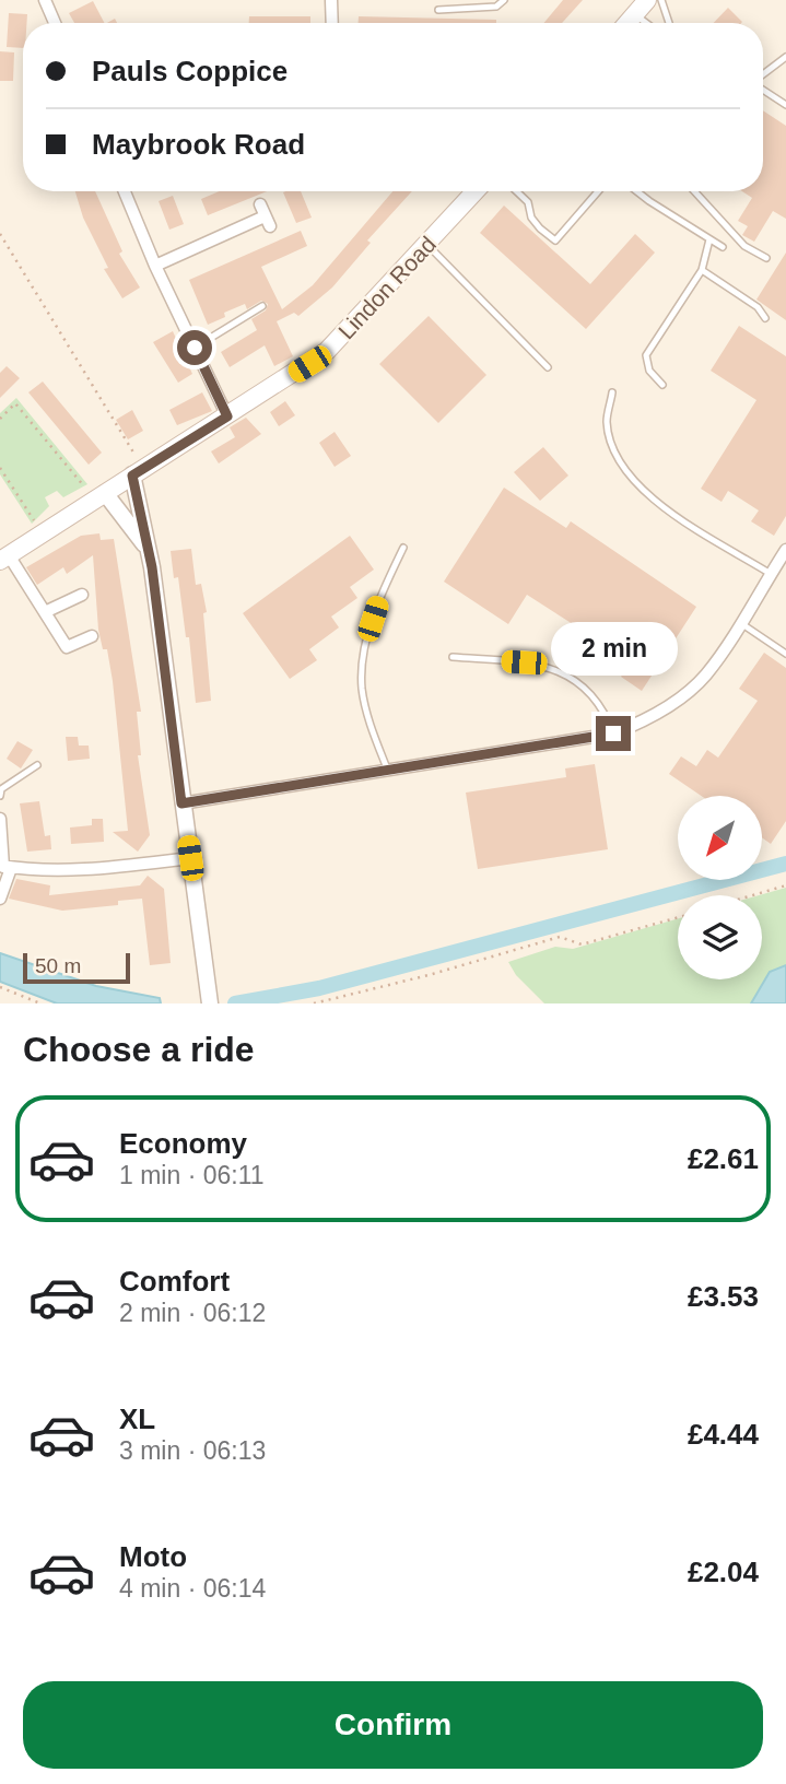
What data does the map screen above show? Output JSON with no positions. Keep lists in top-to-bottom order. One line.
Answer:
{"streets":{"main road":["Lindon Road"]},"scale_bar":"50 m","north":"bottom left","page":{"banner":["Pauls Coppice","Maybrook Road"],"bubble":"2 min","scale":"50 m","heading":"Choose a ride","list":[{"name":"Economy","note":"1 min · 06:11","value":"£2.61"},{"name":"Comfort","note":"2 min · 06:12","value":"£3.53"},{"name":"XL","note":"3 min · 06:13","value":"£4.44"},{"name":"Moto","note":"4 min · 06:14","value":"£2.04"}],"buttons":"Confirm"}}
